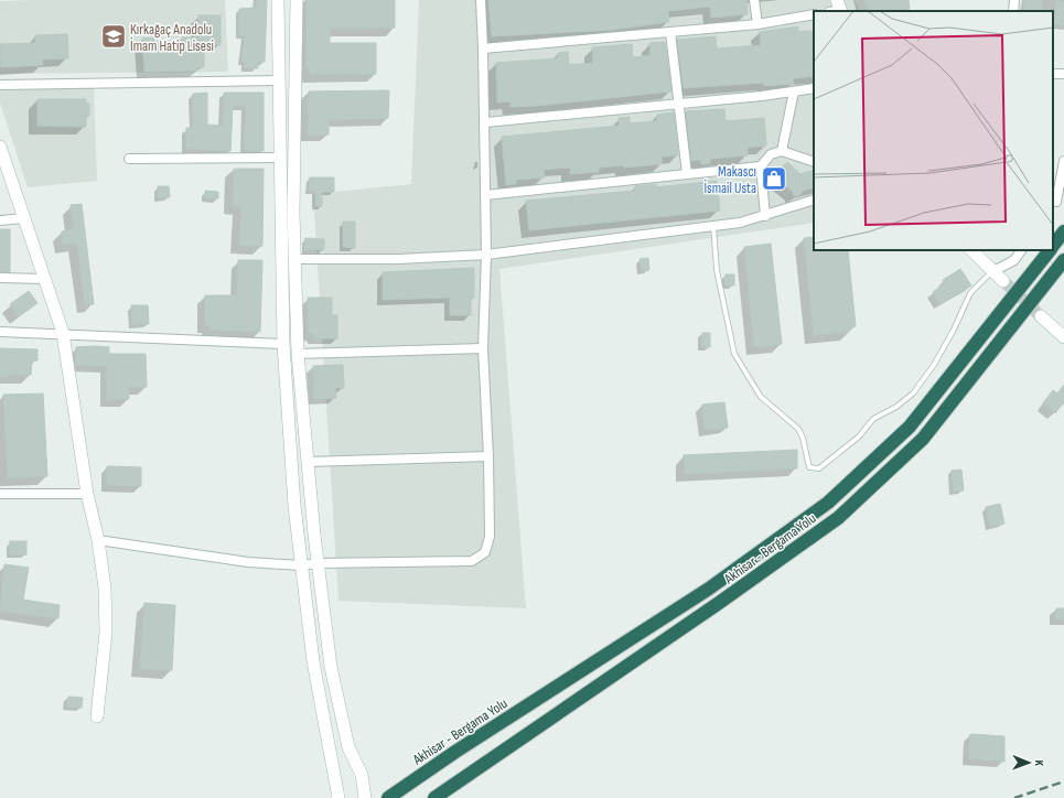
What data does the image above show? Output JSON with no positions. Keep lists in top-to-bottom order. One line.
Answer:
{"streets":{"highway":["Akhisar - Bergama Yolu"]},"places":{"school or university":["Kırkağaç Anadolu İmam Hatip Lisesi"],"shop":["Makascı İsmail Usta"]},"north":"right"}
